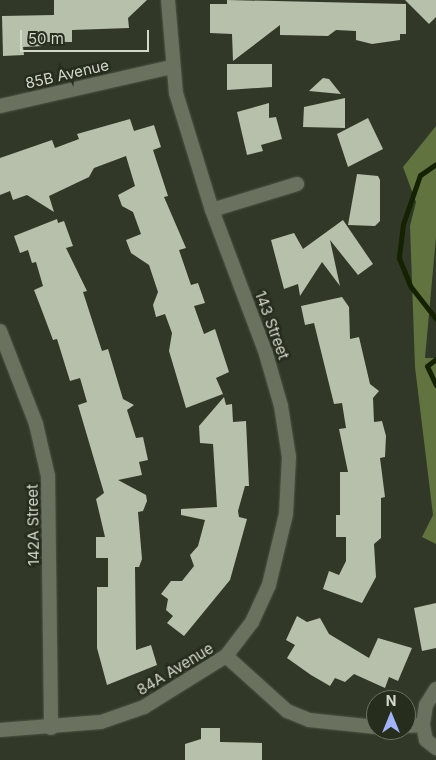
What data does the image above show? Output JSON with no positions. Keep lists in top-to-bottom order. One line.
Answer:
{"streets":{"street":["85B Avenue","143 Street","142A Street","84A Avenue"]},"crossings":[["85B Avenue","143 Street"],["143 Street","84A Avenue"],["142A Street","84A Avenue"]],"scale_bar":"50 m","north":"top"}
